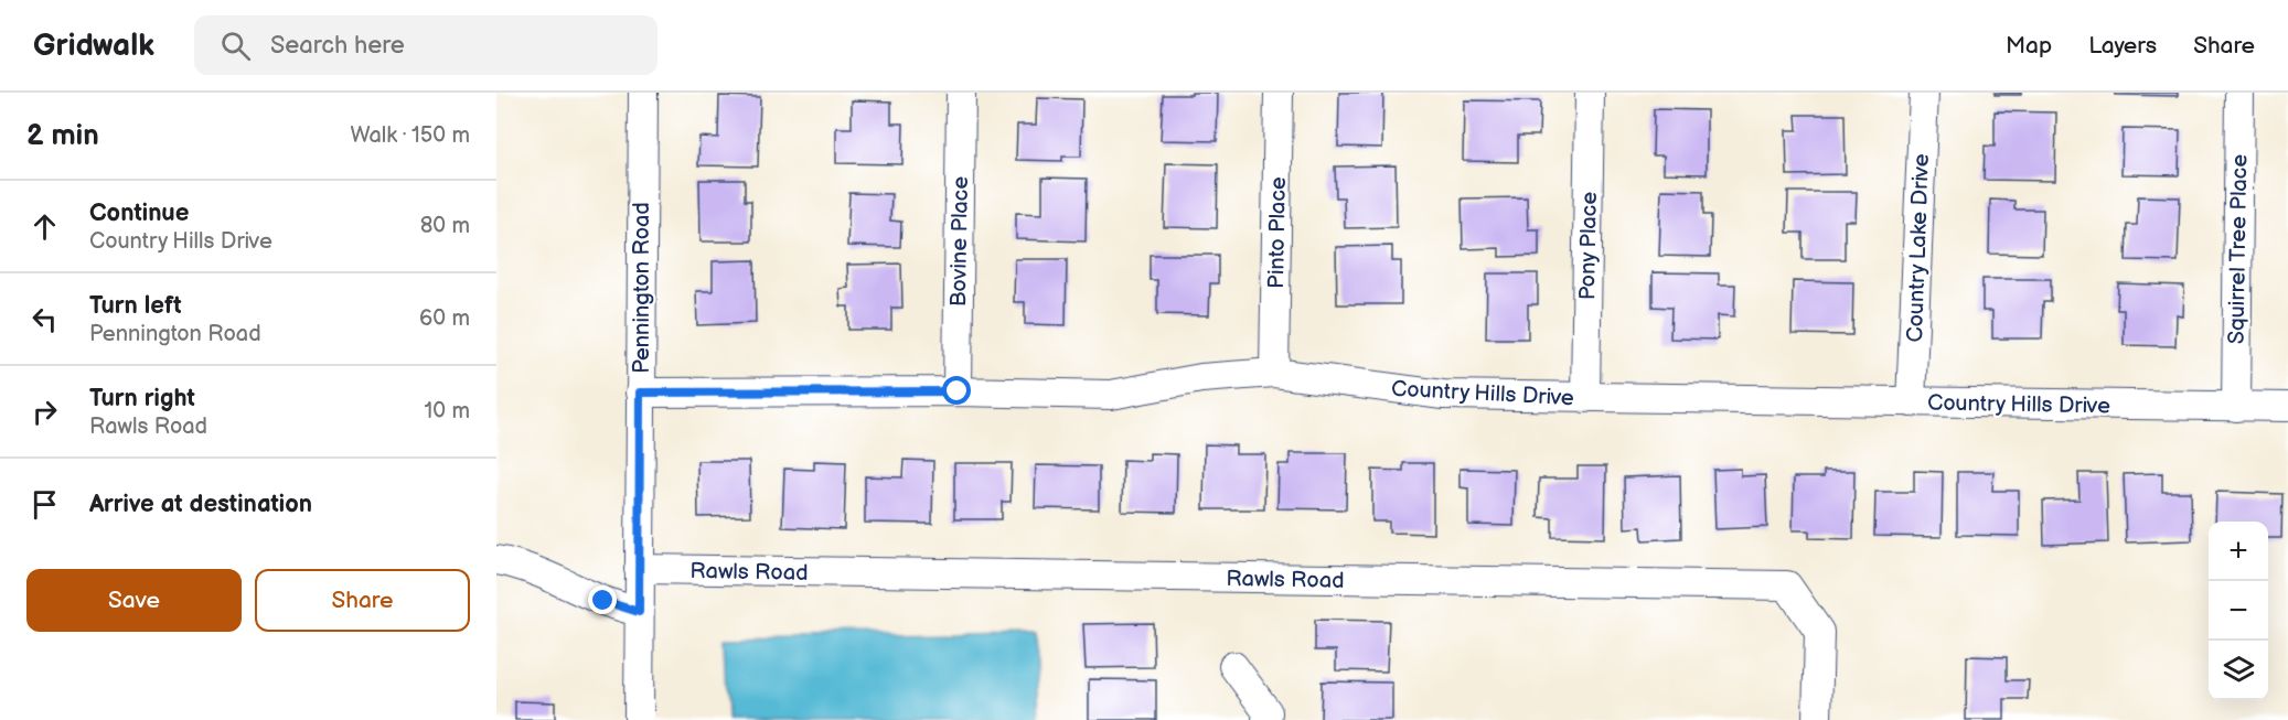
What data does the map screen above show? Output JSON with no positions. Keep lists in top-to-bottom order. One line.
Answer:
{"streets":{"street":["Pinto Place","Bovine Place","Pony Place","Country Lake Drive","Squirrel Tree Place","Pennington Road","Country Hills Drive","Rawls Road"]},"crossings":[["Pinto Place","Country Hills Drive"],["Bovine Place","Country Hills Drive"],["Pony Place","Country Hills Drive"],["Country Lake Drive","Country Hills Drive"],["Squirrel Tree Place","Country Hills Drive"],["Pennington Road","Country Hills Drive"],["Pennington Road","Rawls Road"]],"page":{"header":"Gridwalk","search":"Search here","nav":["Map","Layers","Share"],"heading":["2 min","Walk · 150 m"],"list":[["Continue","Country Hills Drive","80 m"],["Turn left","Pennington Road","60 m"],["Turn right","Rawls Road","10 m"],"Arrive at destination"],"map_buttons":["+","−"],"buttons":["Save","Share"]}}
